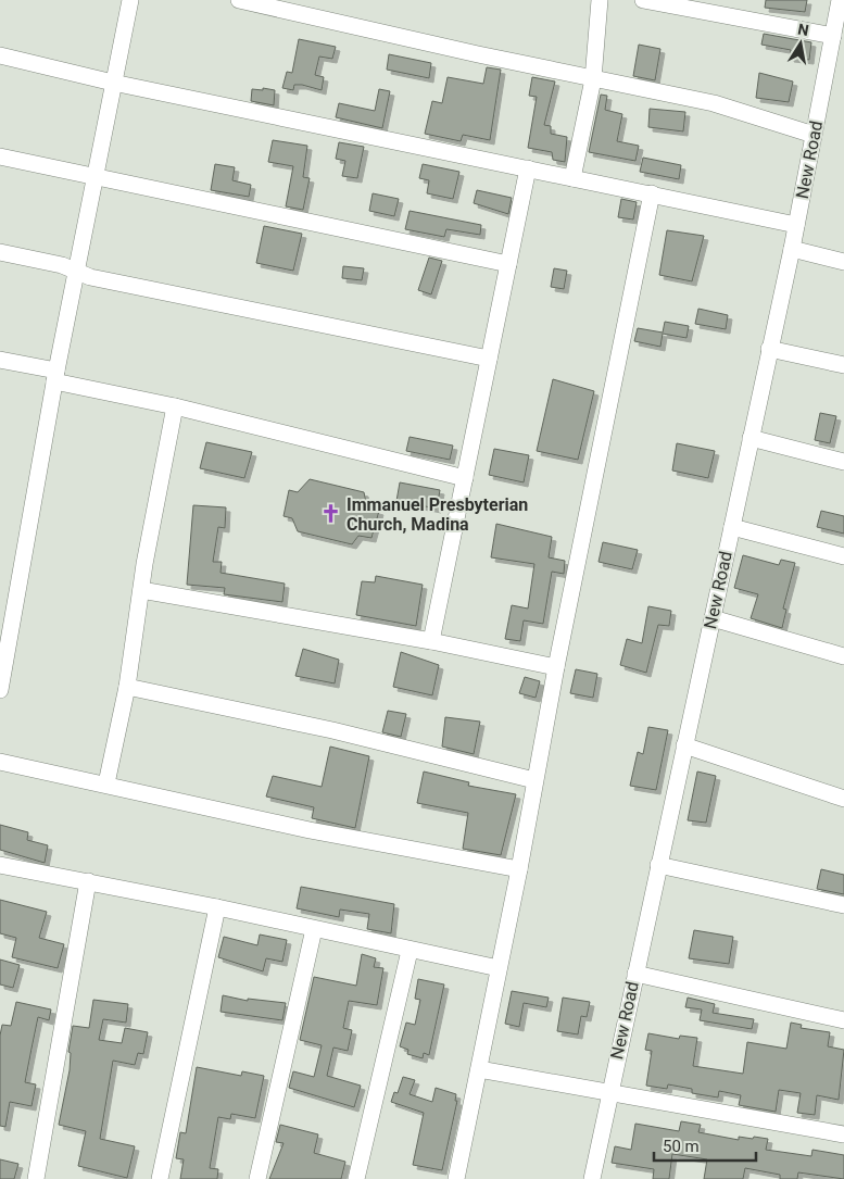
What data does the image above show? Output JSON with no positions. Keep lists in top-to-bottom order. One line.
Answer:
{"streets":{"street":["New Road"]},"places":{"church":["Immanuel Presbyterian Church, Madina"]},"scale_bar":"50 m","north":"top"}
